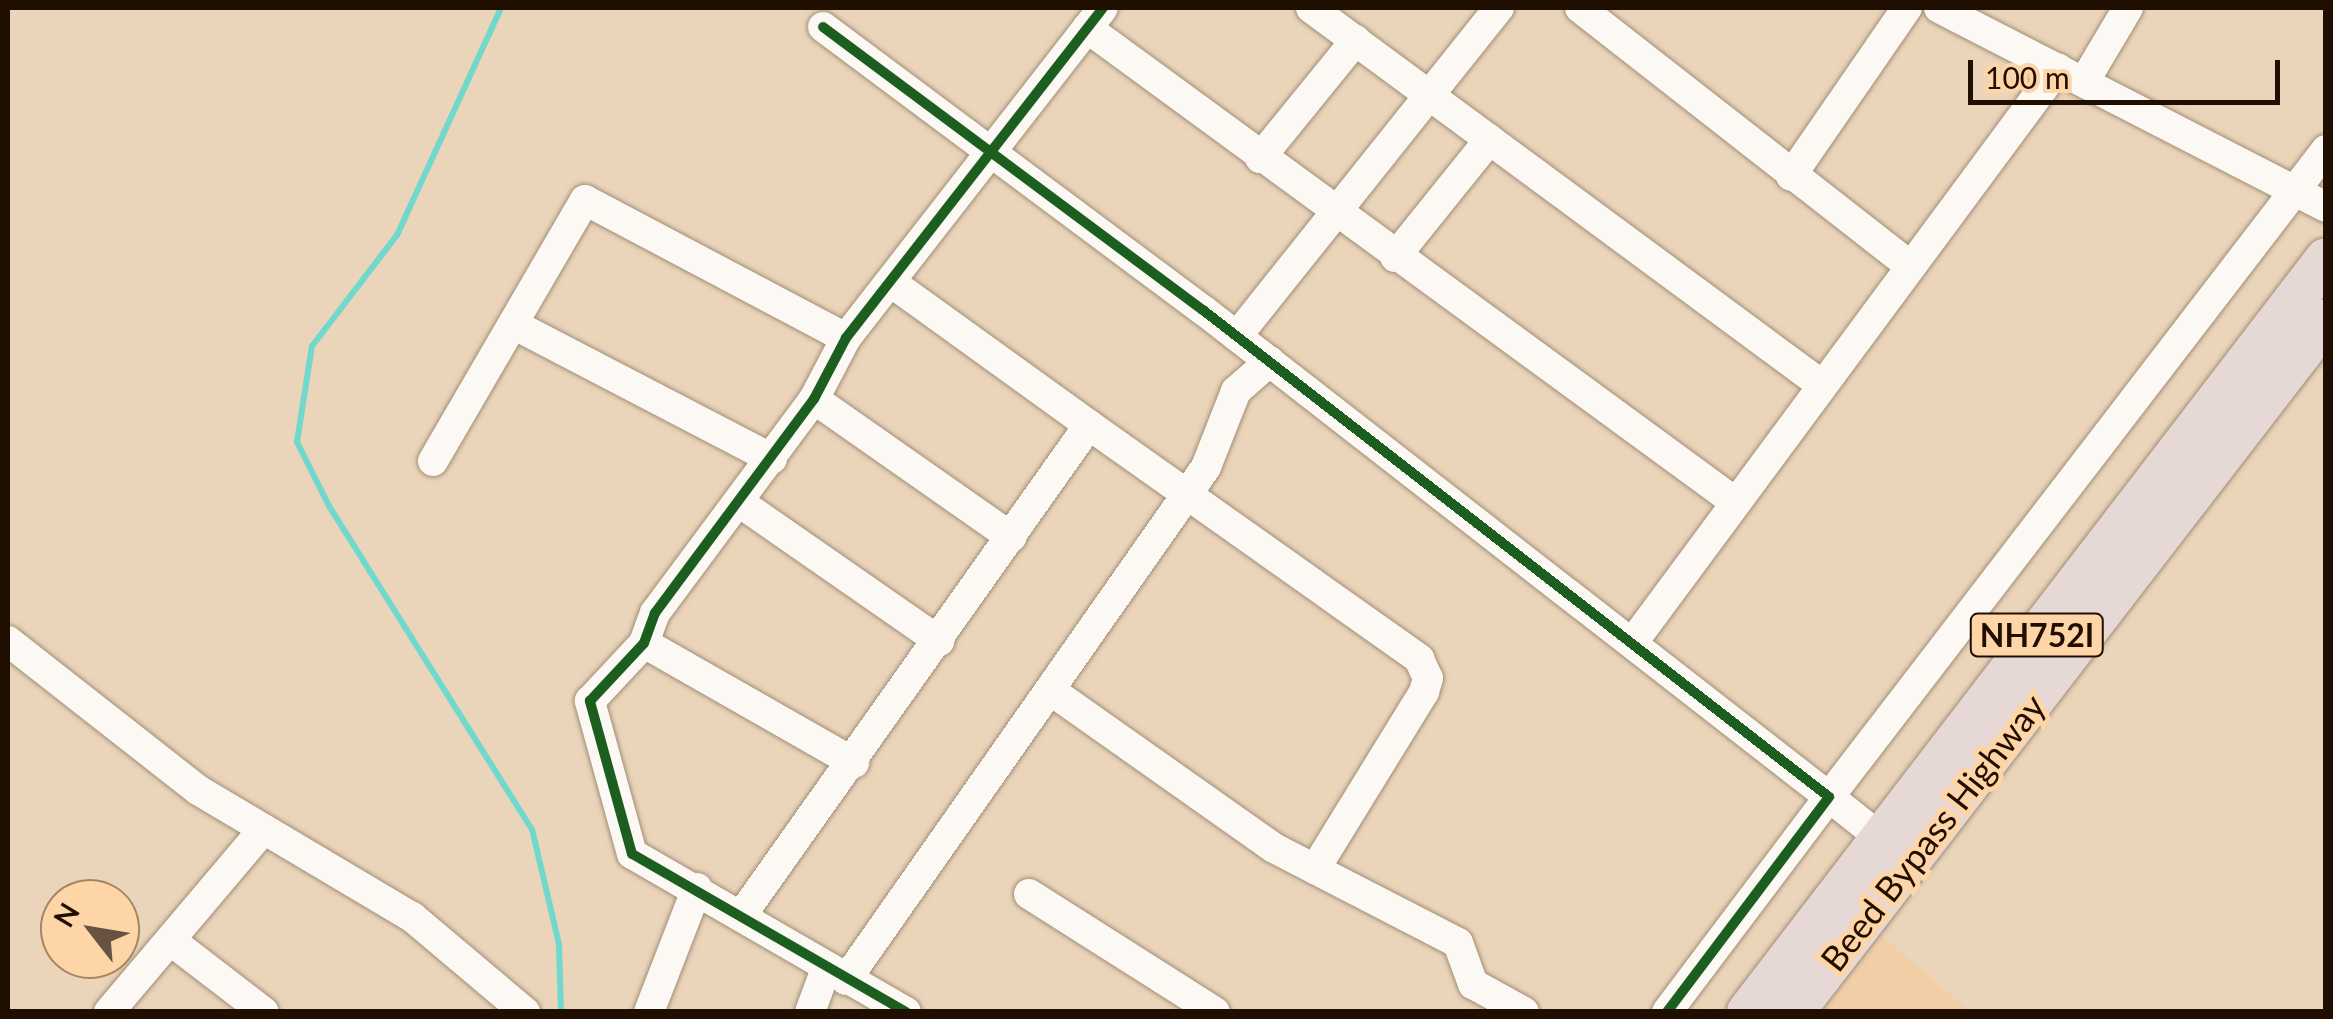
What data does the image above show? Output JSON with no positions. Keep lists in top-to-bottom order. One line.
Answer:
{"streets":{"highway":["NH752I","Beed Bypass Highway"]},"scale_bar":"100 m","north":"top left"}
